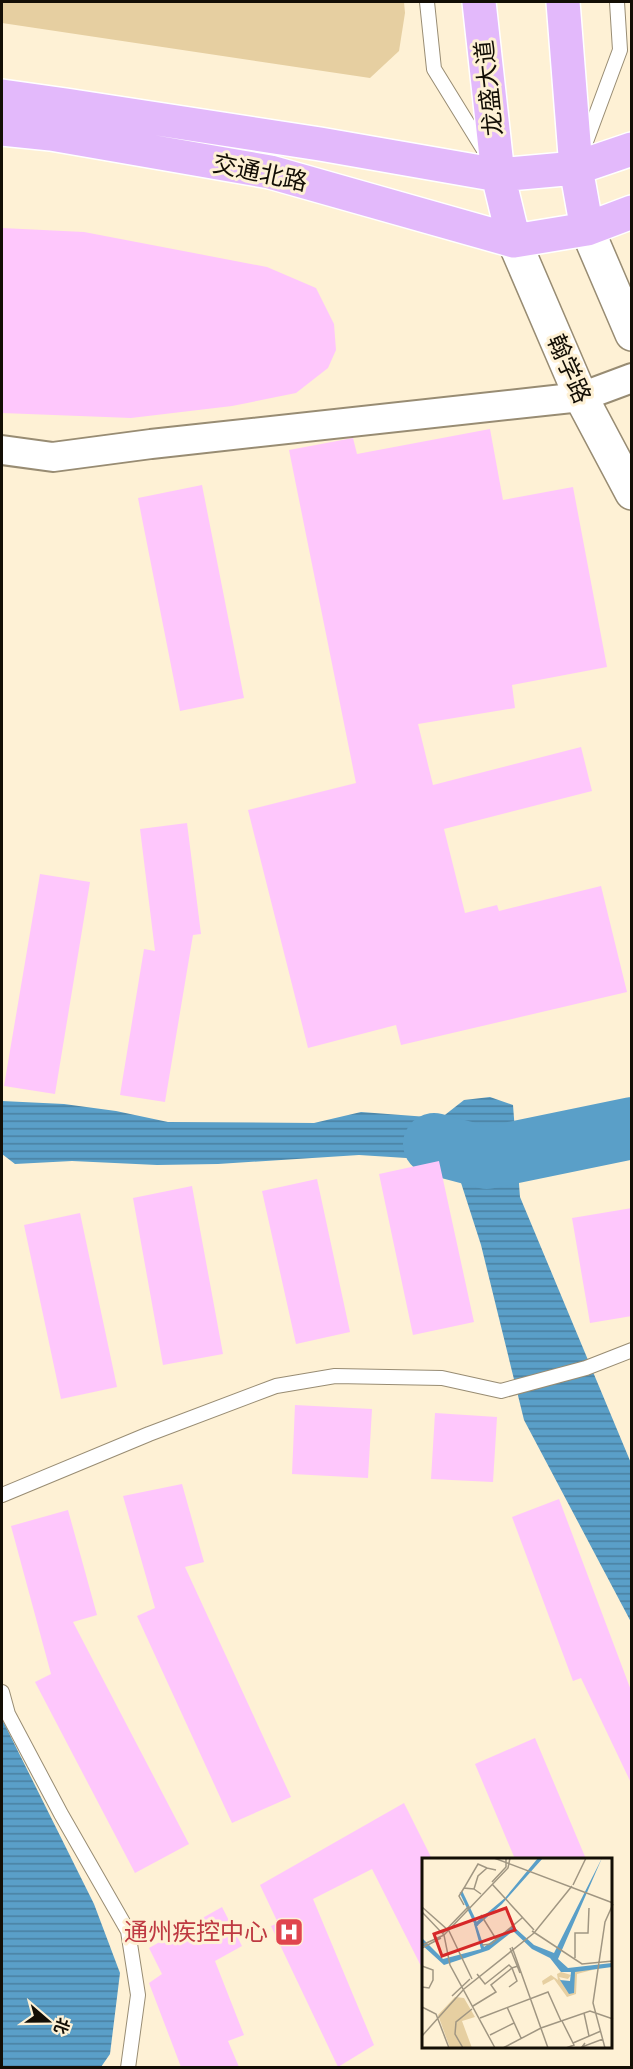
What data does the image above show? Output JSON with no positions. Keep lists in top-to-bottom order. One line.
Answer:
{"streets":{"main road":["龙盛大道","交通北路"],"street":["翰学路"]},"crossings":[["龙盛大道","交通北路"],["交通北路","翰学路"]],"places":{"hospital":["通州疾控中心"]},"north":"right"}
